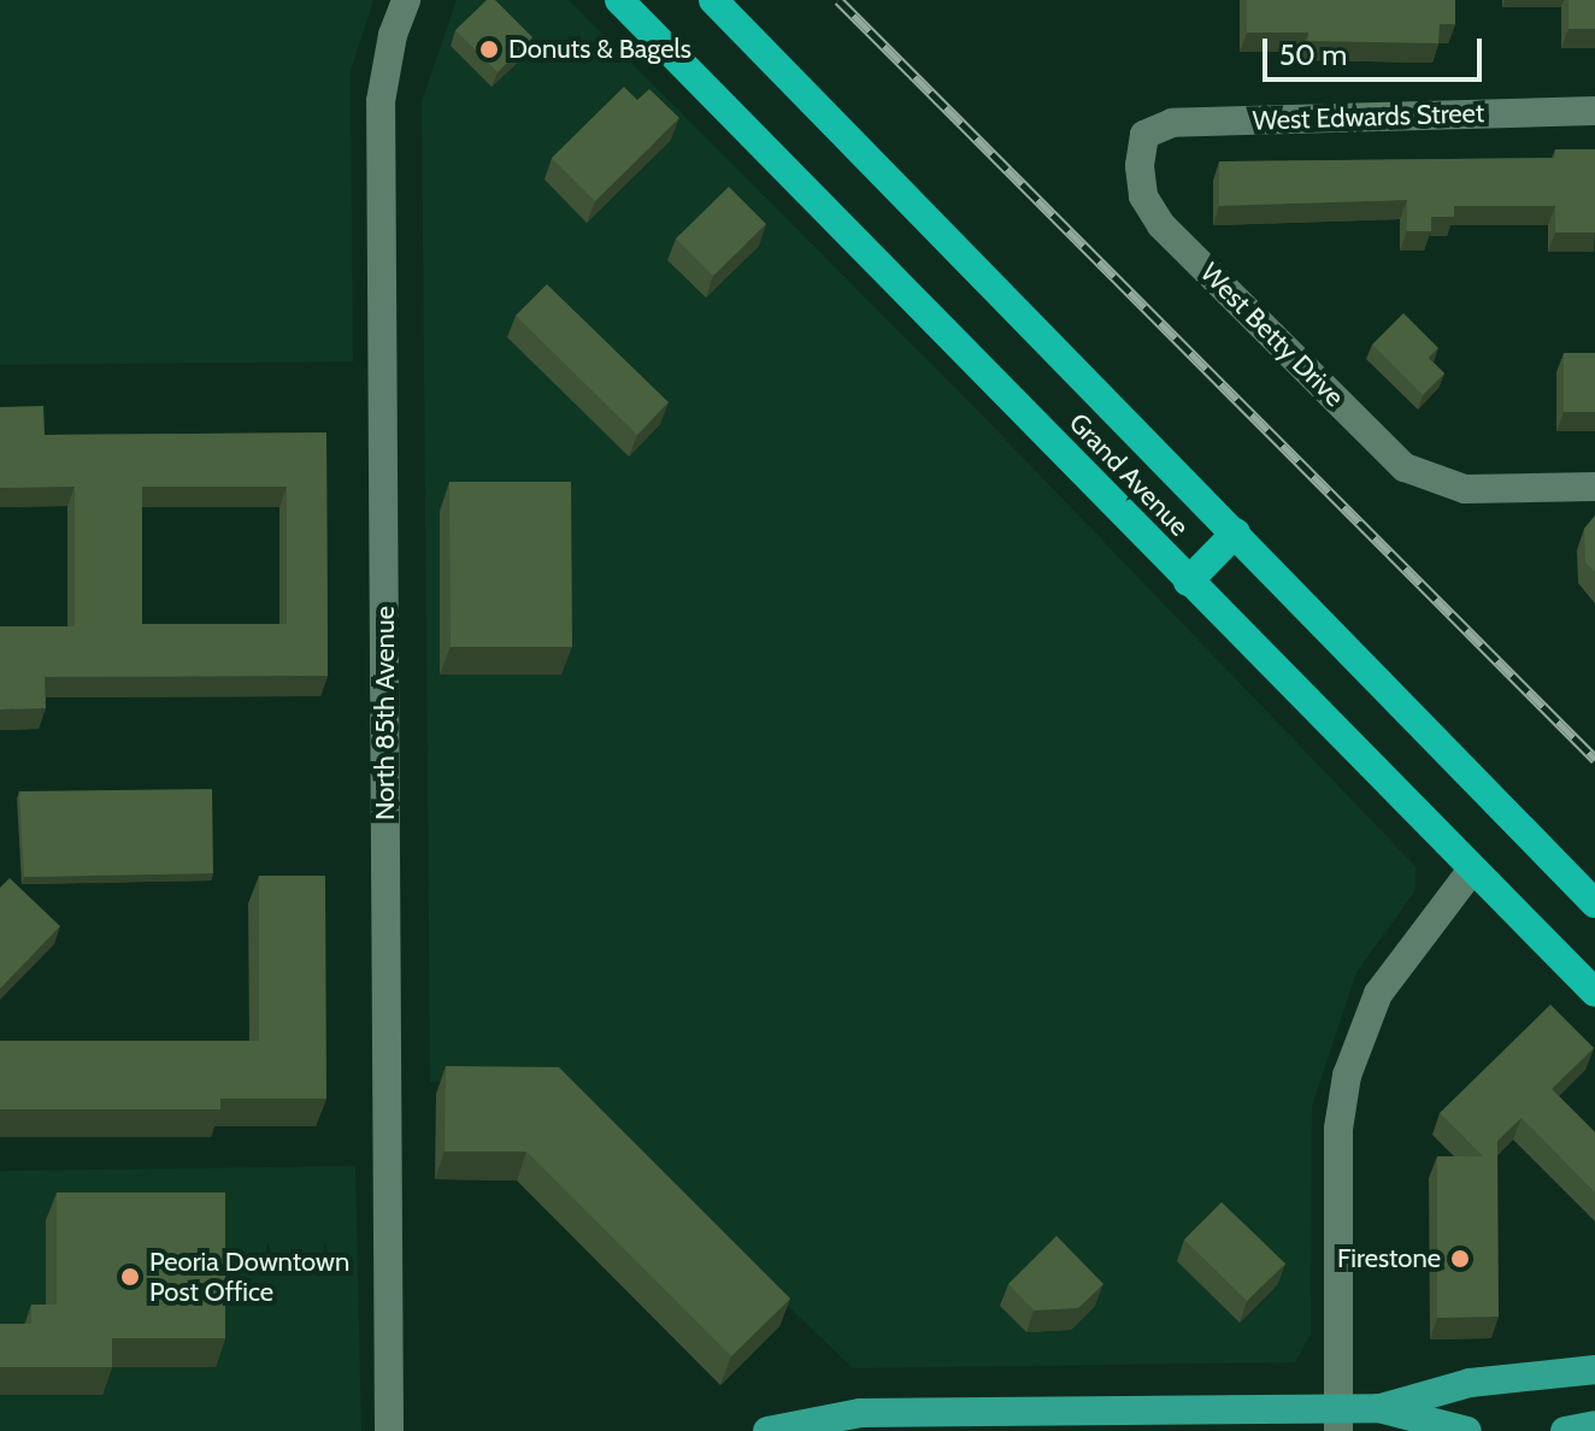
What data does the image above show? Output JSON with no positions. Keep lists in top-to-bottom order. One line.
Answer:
{"streets":{"highway":["Grand Avenue"],"street":["West Edwards Street","West Betty Drive","North 85th Avenue"]},"crossings":[["West Edwards Street","West Betty Drive"]],"places":["Donuts & Bagels","Firestone","Peoria Downtown Post Office"],"scale_bar":"50 m"}
